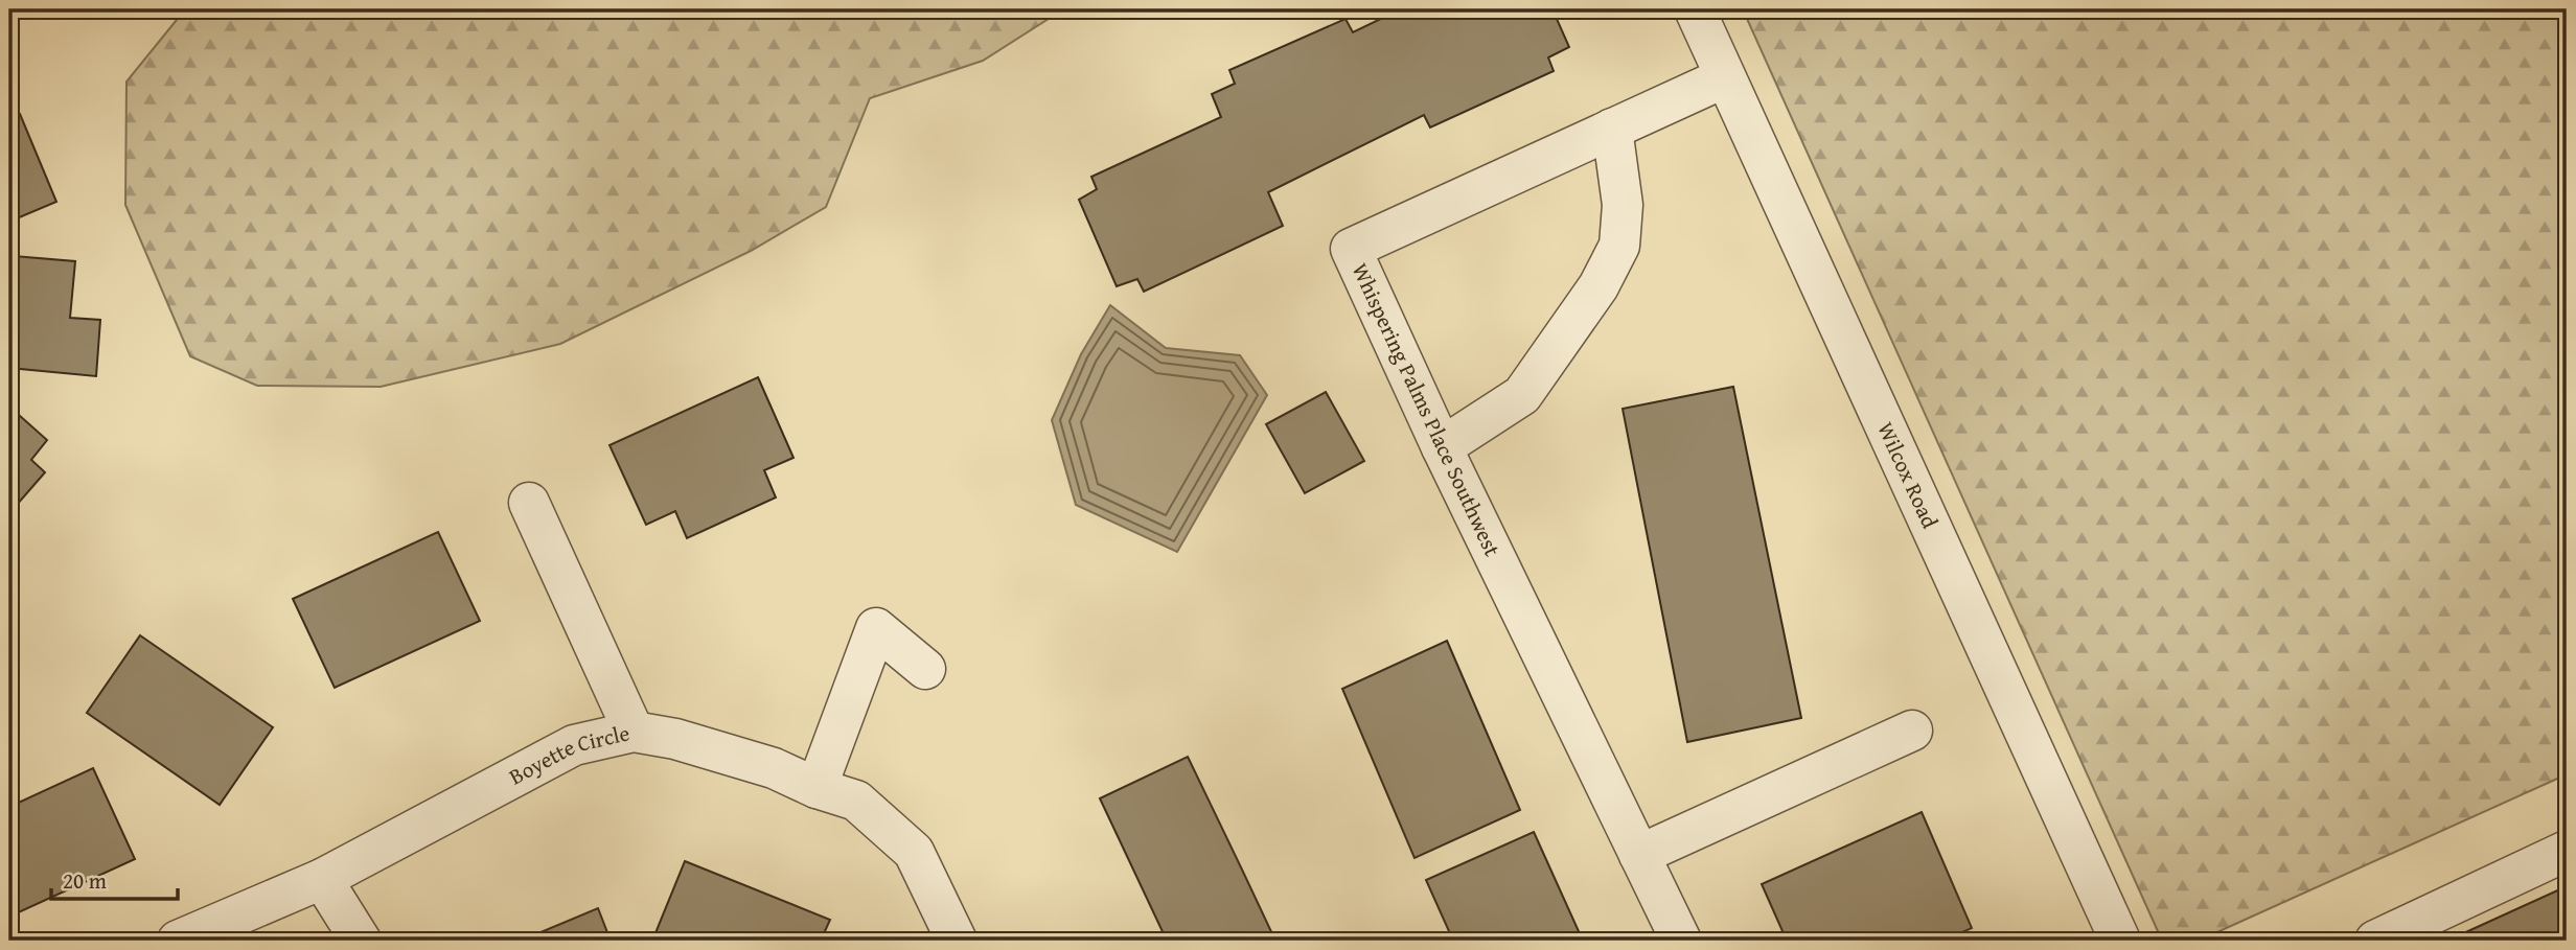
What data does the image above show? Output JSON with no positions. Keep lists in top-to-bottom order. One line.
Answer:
{"streets":{"street":["Whispering Palms Place Southwest","Wilcox Road","Boyette Circle"]},"crossings":[["Whispering Palms Place Southwest","Wilcox Road"]],"scale_bar":"20 m"}
